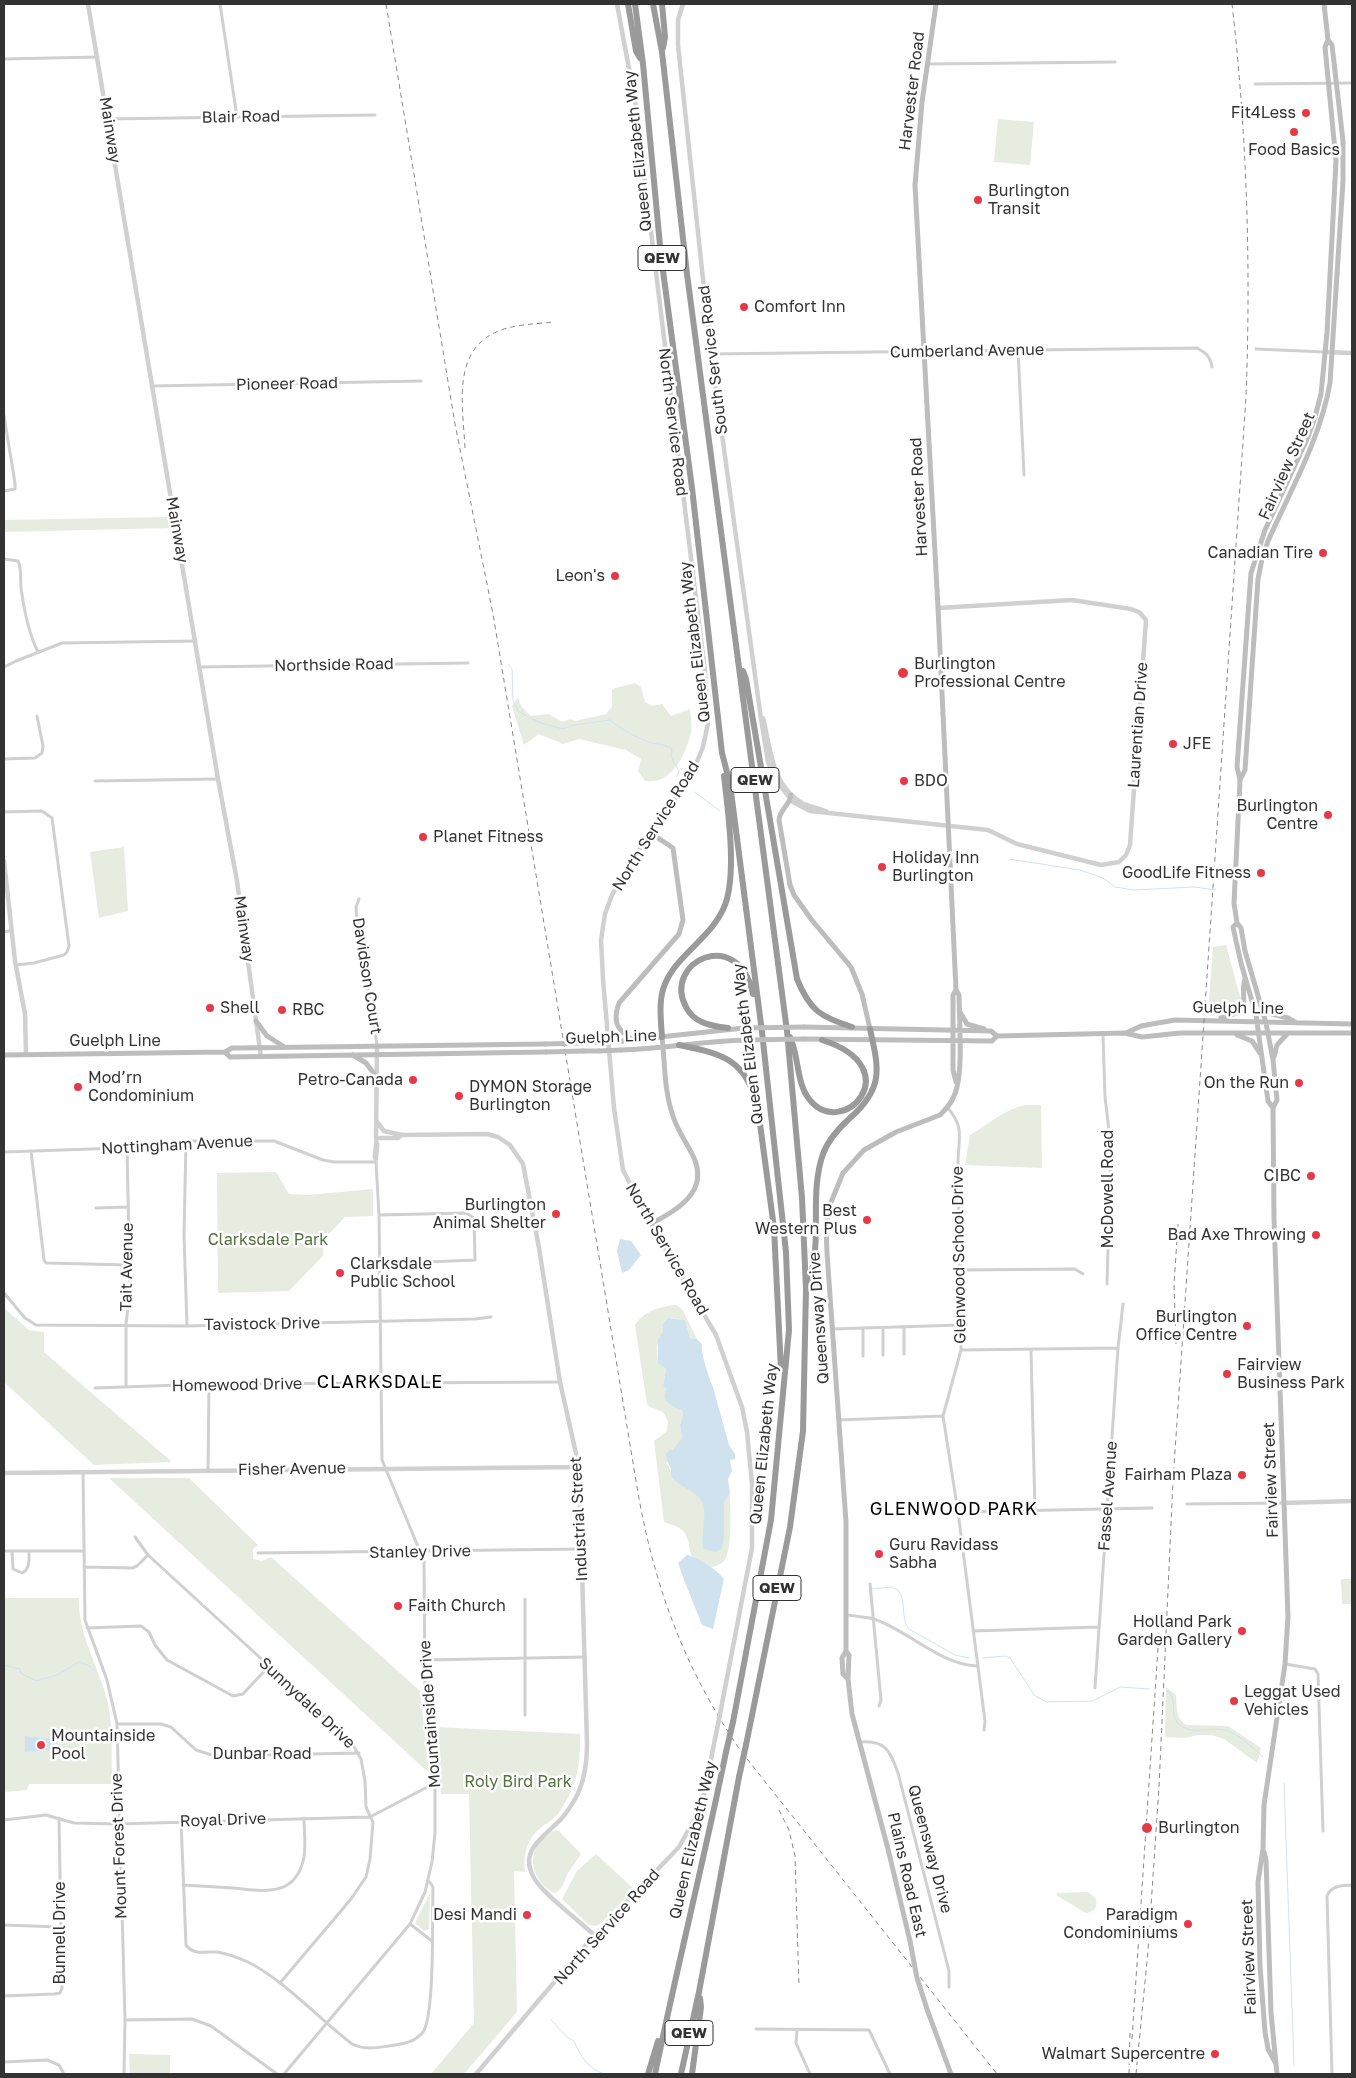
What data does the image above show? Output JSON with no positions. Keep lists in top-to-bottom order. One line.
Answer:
{"streets":{"highway":["Queen Elizabeth Way","QEW"],"main road":["Harvester Road","Fairview Street","Guelph Line","Queensway Drive","Plains Road East"],"street":["Blair Road","Mainway","Cumberland Avenue","South Service Road","Pioneer Road","North Service Road","Northside Road","Laurentian Drive","Davidson Court","Nottingham Avenue","McDowell Road","Glenwood School Drive","Tait Avenue","Tavistock Drive","Homewood Drive","Fisher Avenue","Fassel Avenue","Industrial Street","Stanley Drive","Sunnydale Drive","Mountainside Drive","Dunbar Road","Royal Drive","Mount Forest Drive","Bunnell Drive"]},"crossings":[["Harvester Road","Cumberland Avenue"],["Harvester Road","South Service Road"],["Harvester Road","Laurentian Drive"],["Harvester Road","Guelph Line"],["Blair Road","Mainway"],["Mainway","Pioneer Road"],["Mainway","Northside Road"],["Mainway","Guelph Line"],["Cumberland Avenue","South Service Road"],["South Service Road","Laurentian Drive"],["North Service Road","Industrial Street"],["Fairview Street","Guelph Line"],["Davidson Court","Guelph Line"],["Davidson Court","Mountainside Drive"],["Guelph Line","McDowell Road"],["Guelph Line","Mountainside Drive"],["Nottingham Avenue","Tait Avenue"],["Nottingham Avenue","Mountainside Drive"],["Glenwood School Drive","Queensway Drive"],["Tait Avenue","Tavistock Drive"],["Tait Avenue","Homewood Drive"],["Queensway Drive","Plains Road East"],["Tavistock Drive","Mountainside Drive"],["Homewood Drive","Industrial Street"],["Homewood Drive","Mountainside Drive"],["Fisher Avenue","Industrial Street"],["Fisher Avenue","Mountainside Drive"],["Fisher Avenue","Mount Forest Drive"],["Industrial Street","Stanley Drive"],["Industrial Street","Mountainside Drive"],["Stanley Drive","Mountainside Drive"],["Sunnydale Drive","Dunbar Road"],["Sunnydale Drive","Royal Drive"],["Mountainside Drive","Royal Drive"],["Dunbar Road","Mount Forest Drive"],["Royal Drive","Mount Forest Drive"],["Royal Drive","Bunnell Drive"]],"districts":["CLARKSDALE","GLENWOOD PARK"],"parks":["Clarksdale Park","Roly Bird Park"],"places":["Fit4Less","Food Basics","Burlington Transit","Comfort Inn","Canadian Tire","Leon's","Burlington Professional Centre","JFE","BDO","Burlington Centre","Planet Fitness","Holiday Inn Burlington","GoodLife Fitness","Shell","RBC","Petro-Canada","On the Run","Mod’rn Condominium","DYMON Storage Burlington","CIBC","Burlington Animal Shelter","Best Western Plus","Bad Axe Throwing","Clarksdale Public School","Burlington Office Centre","Fairview Business Park","Fairham Plaza","Guru Ravidass Sabha","Faith Church","Holland Park Garden Gallery","Leggat Used Vehicles","Mountainside Pool","Burlington","Desi Mandi","Paradigm Condominiums","Walmart Supercentre"]}
